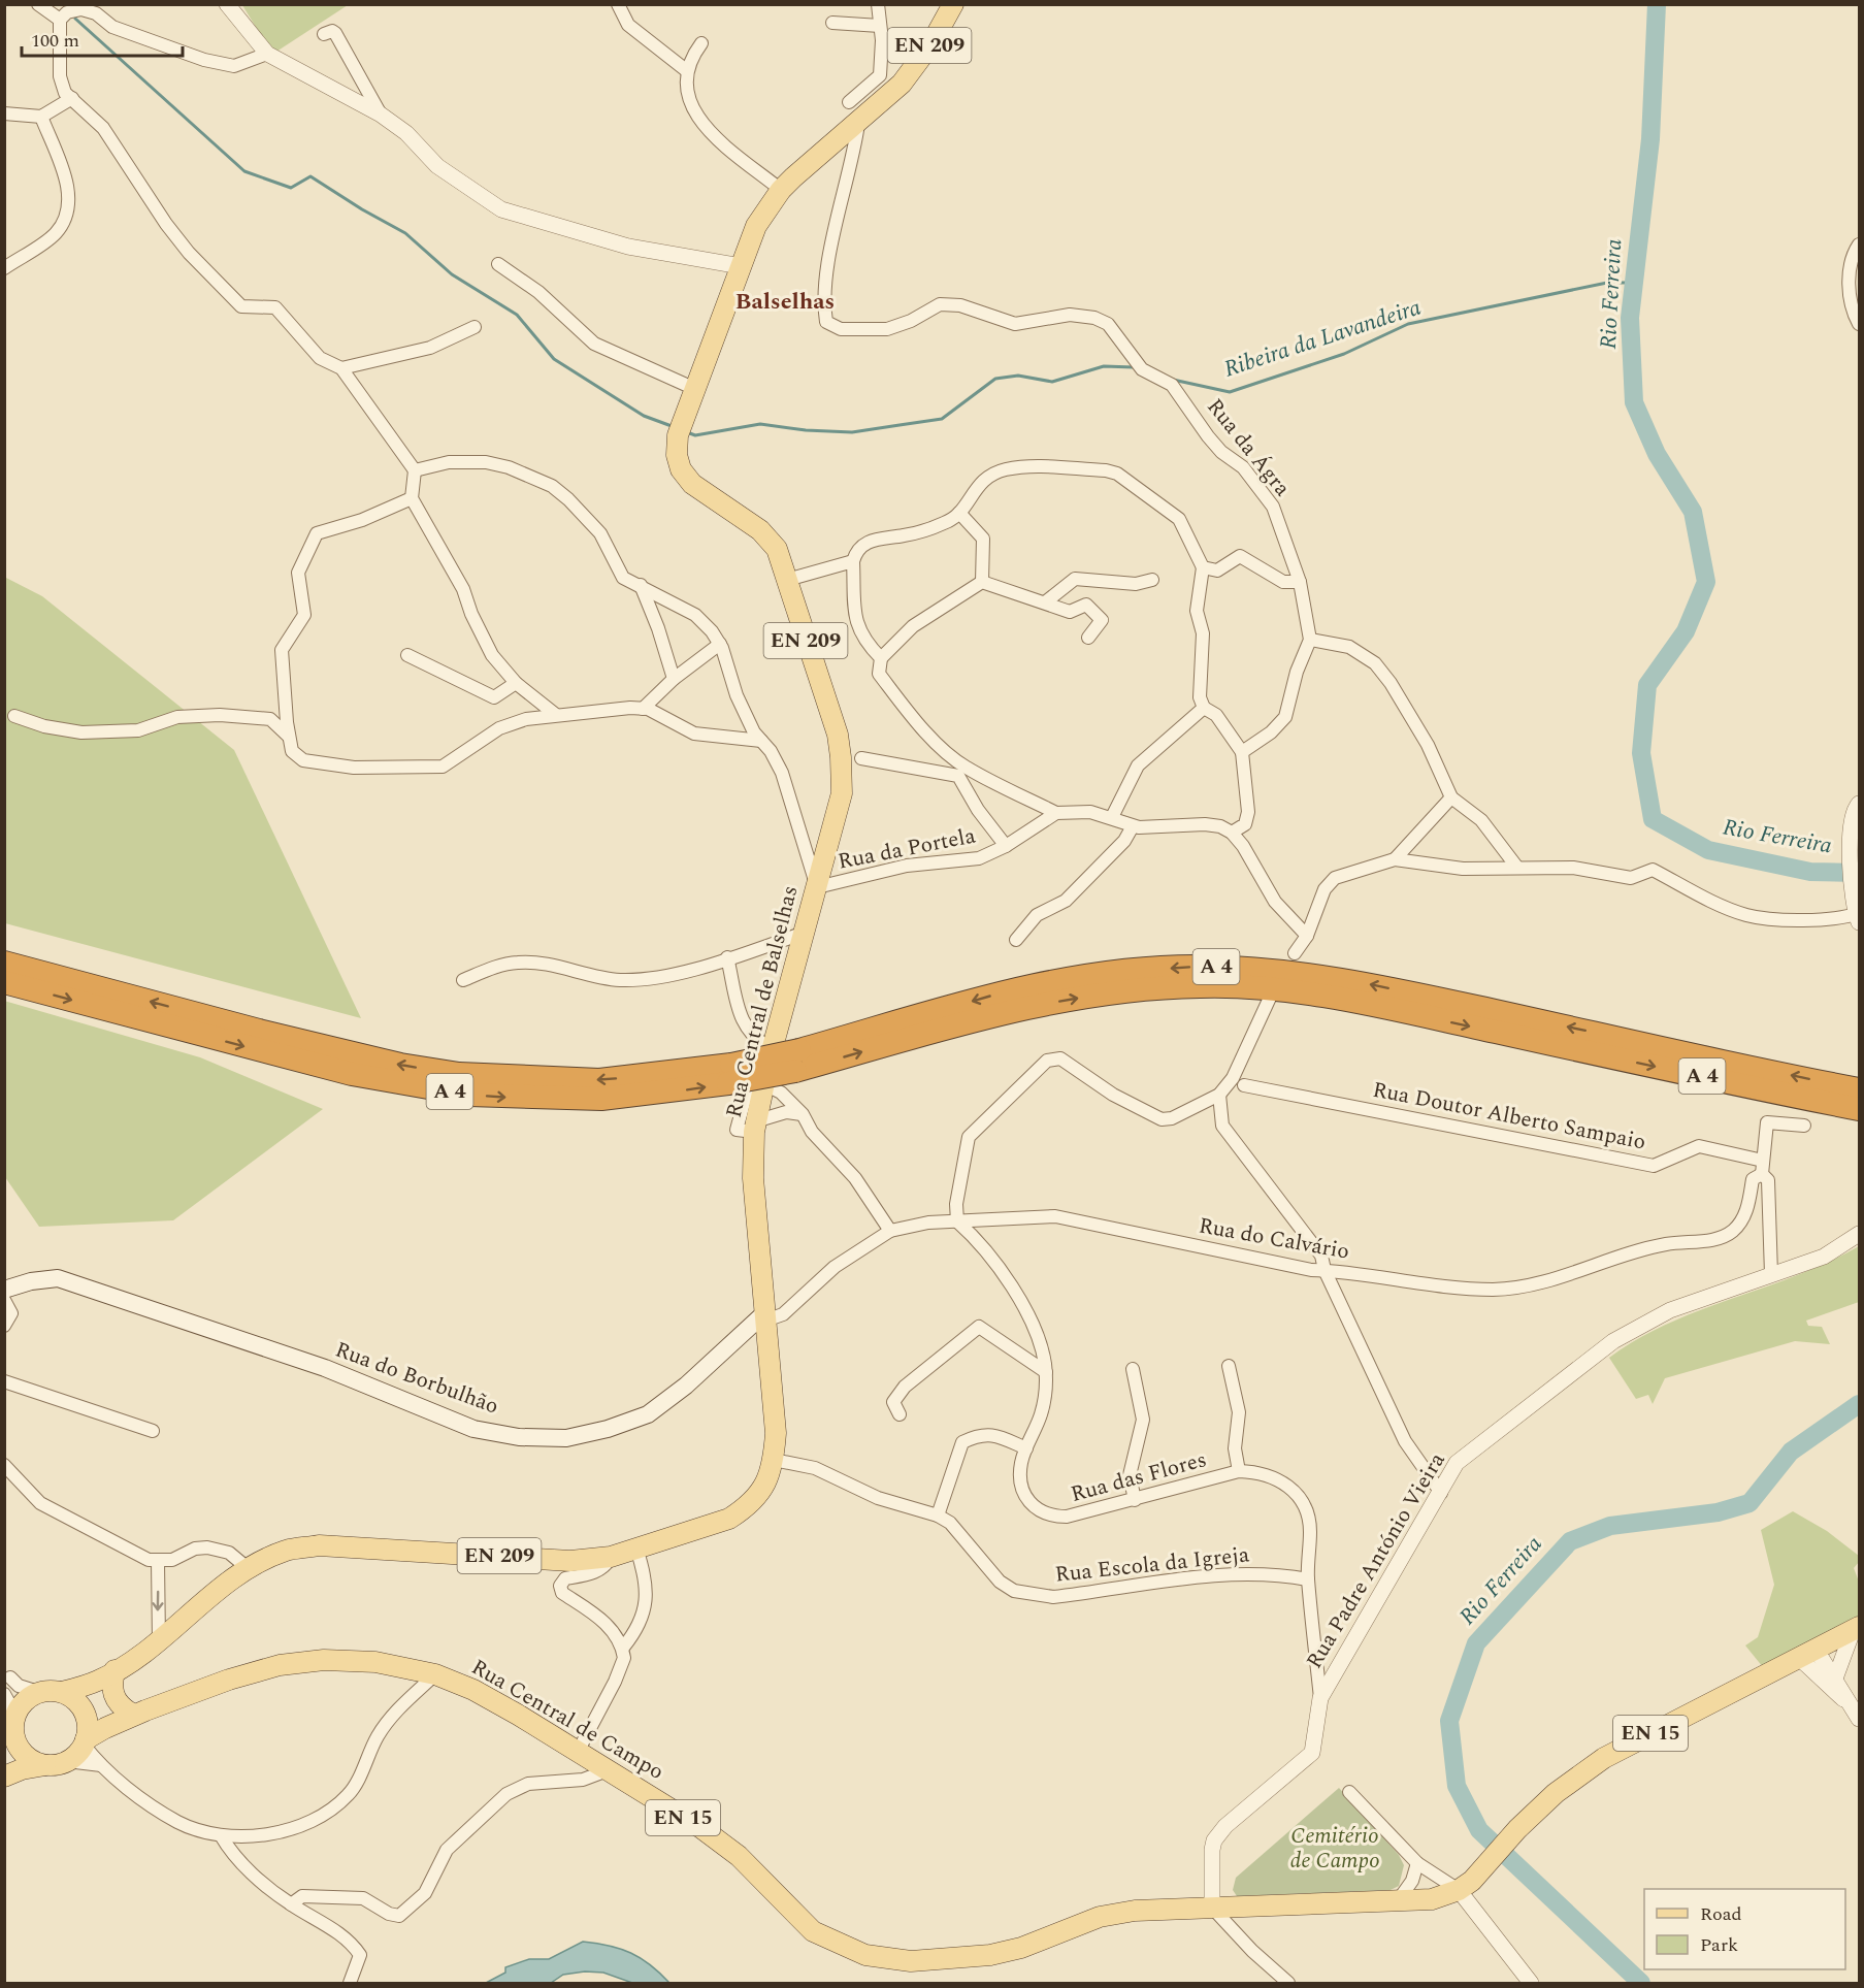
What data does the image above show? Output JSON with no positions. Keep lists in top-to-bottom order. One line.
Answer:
{"streets":{"highway":["A 4"],"main road":["EN 209","Rua Central de Balselhas","Rua do Borbulhão","Rua Central de Campo","EN 15"],"street":["Rua da Ágra","Rua da Portela","Rua Doutor Alberto Sampaio","Rua do Calvário","Rua das Flores","Rua Padre António Vieira","Rua Escola da Igreja"]},"crossings":[["Rua da Ágra","Rua Central de Balselhas"],["Rua da Portela","Rua Central de Balselhas"],["Rua Central de Balselhas","Rua do Calvário"],["Rua Central de Balselhas","Rua do Borbulhão"],["Rua Central de Balselhas","Rua Escola da Igreja"],["Rua Central de Balselhas","Rua Central de Campo"],["Rua Central de Balselhas","EN 15"],["Rua Doutor Alberto Sampaio","Rua do Calvário"],["Rua do Calvário","Rua do Borbulhão"],["Rua do Calvário","Rua Padre António Vieira"],["Rua das Flores","Rua Escola da Igreja"],["Rua Central de Campo","EN 15"]],"districts":["Balselhas"],"water":["Rio Ferreira","Ribeira da Lavandeira"],"parks":["Cemitério de Campo"],"legend":["Road","Park"],"scale_bar":"100 m"}
